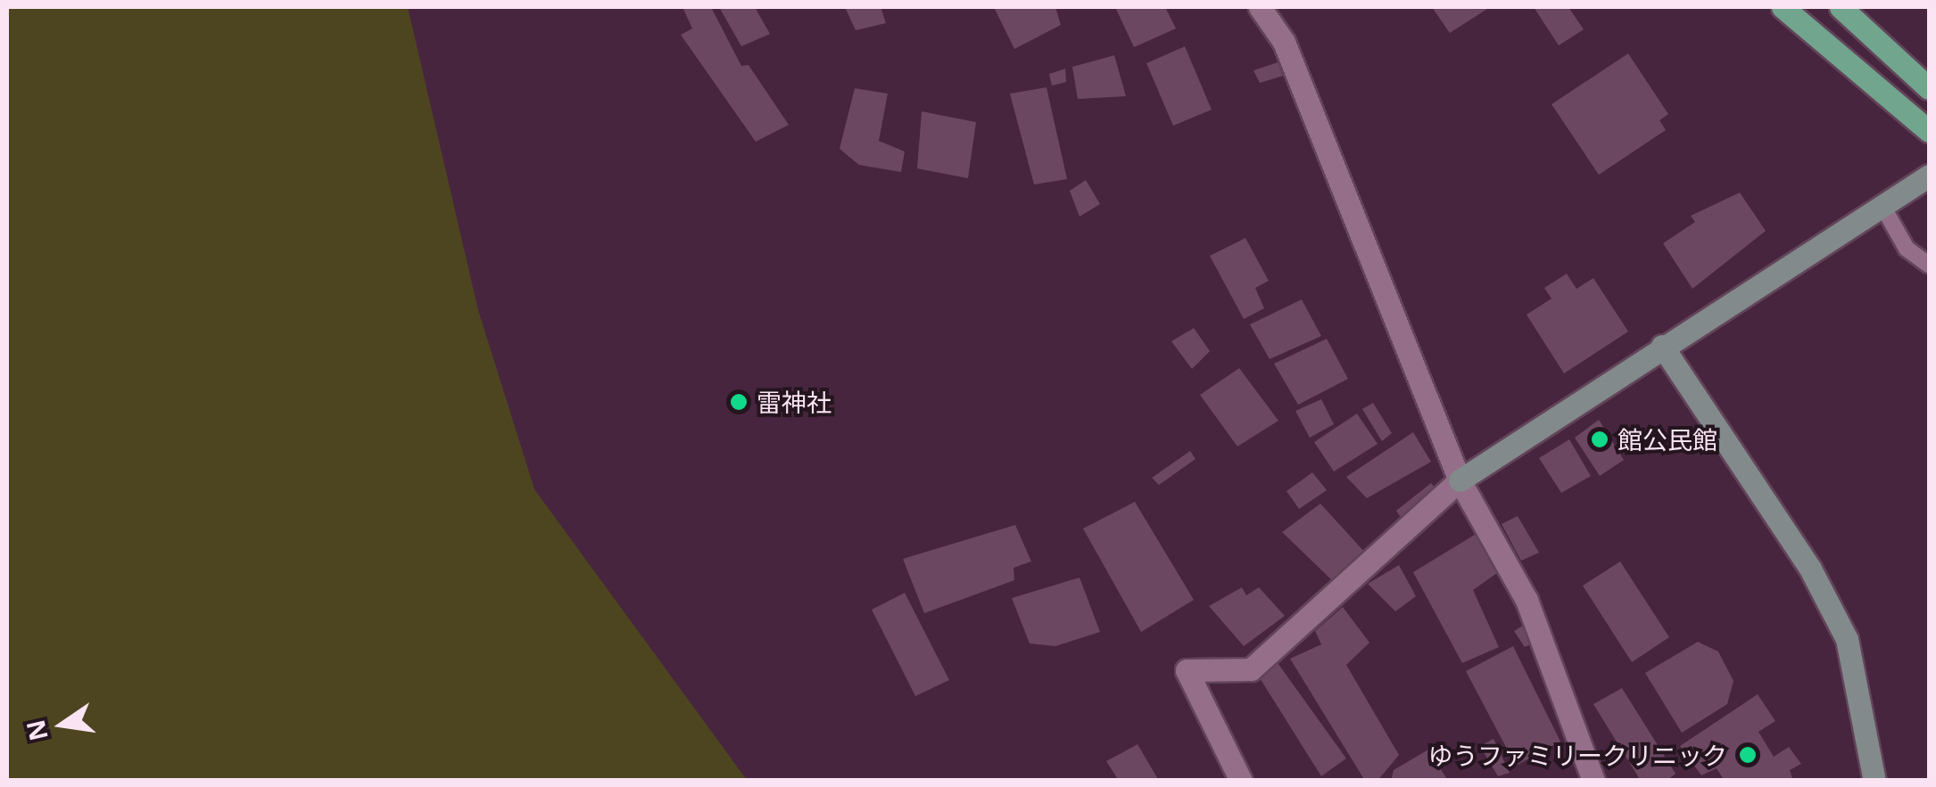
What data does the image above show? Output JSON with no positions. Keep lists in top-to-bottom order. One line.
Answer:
{"places":["雷神社","館公民館","ゆうファミリークリニック"],"north":"left"}
